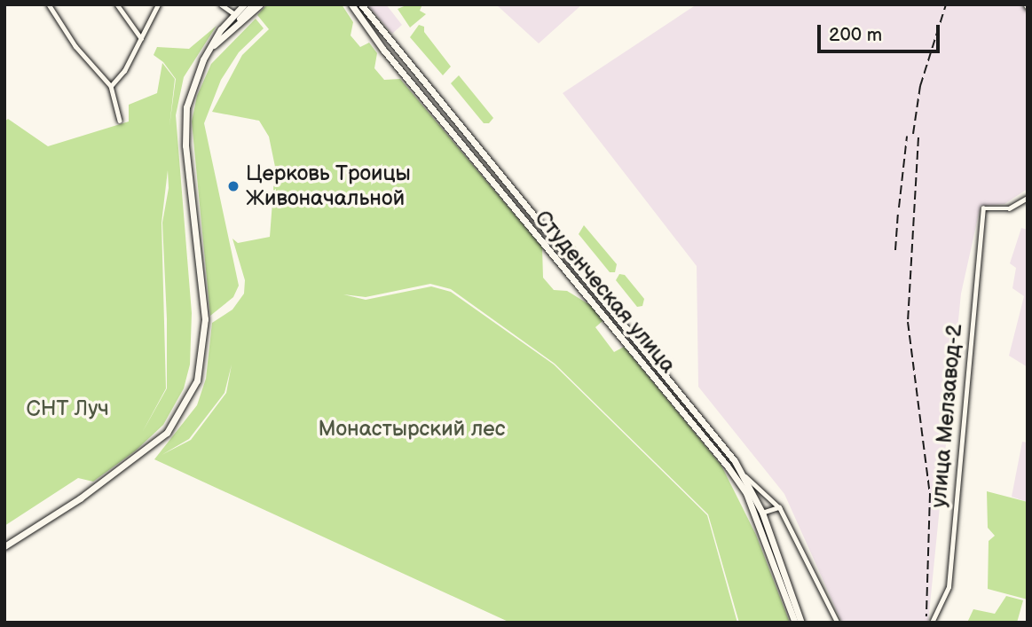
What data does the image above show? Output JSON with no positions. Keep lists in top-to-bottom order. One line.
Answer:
{"streets":{"main road":["Студенческая улица"],"street":["улица Мелзавод-2"]},"parks":["СНТ Луч","Монастырский лес"],"places":["Церковь Троицы Живоначальной"],"scale_bar":"200 m"}
